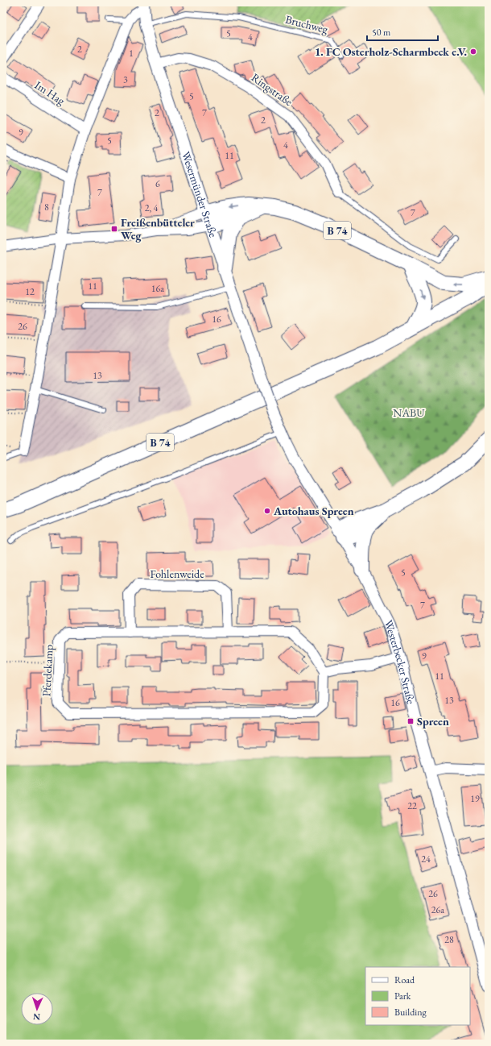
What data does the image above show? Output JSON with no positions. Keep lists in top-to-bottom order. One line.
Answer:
{"streets":{"main road":["B 74"],"street":["Ringstraße","Im Hag","Wesermünder Straße","Fohlenweide","Westerbecker Straße","Pferdekamp"],"lane":["Bruchweg"]},"crossings":[["Bruchweg","Wesermünder Straße"],["Ringstraße","Wesermünder Straße"],["Wesermünder Straße","Westerbecker Straße"],["Fohlenweide","Pferdekamp"]],"parks":["NABU"],"places":{"other":["1. FC Osterholz-Scharmbeck e.V.","Autohaus Spreen"],"transit":["Freißenbütteler Weg","Spreen"]},"house_numbers":["5","4","2","1","3","5","2","7","2","9","5","4","11","6","7","8","2, 4","7","11","16a","12","16","26","13","5","7","9","11","13","16","19","22","24","26","26a","28"],"legend":["Road","Park","Building"],"scale_bar":"50 m","north":"bottom"}
